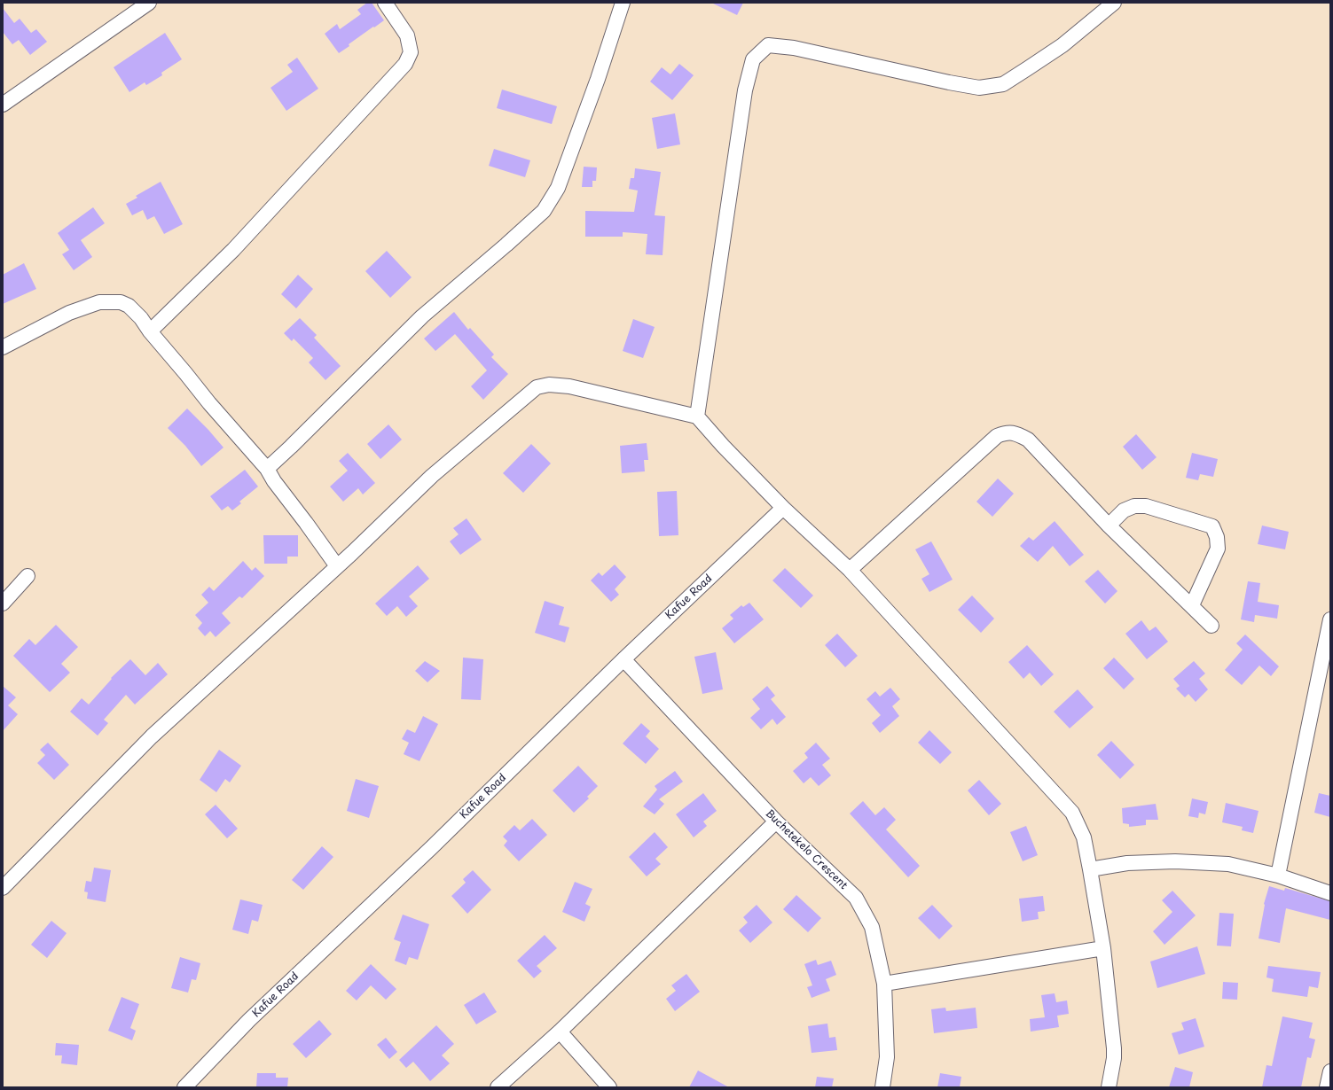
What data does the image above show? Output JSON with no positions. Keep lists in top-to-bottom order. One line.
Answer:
{"streets":{"street":["Kafue Road","Buchetekelo Crescent"]},"crossings":[["Kafue Road","Buchetekelo Crescent"]]}
